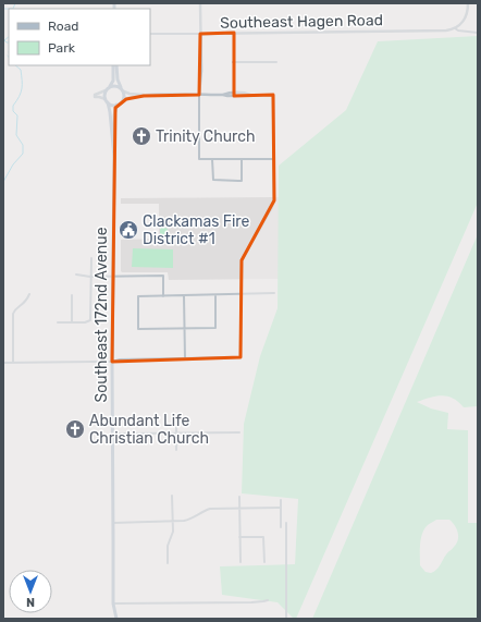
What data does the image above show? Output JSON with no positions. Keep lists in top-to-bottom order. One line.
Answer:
{"streets":{"main road":["Southeast 172nd Avenue"],"street":["Southeast Hagen Road"]},"places":{"church":["Trinity Church","Abundant Life Christian Church"],"public building":["Clackamas Fire District #1"]},"legend":["Road","Park"],"north":"bottom"}
